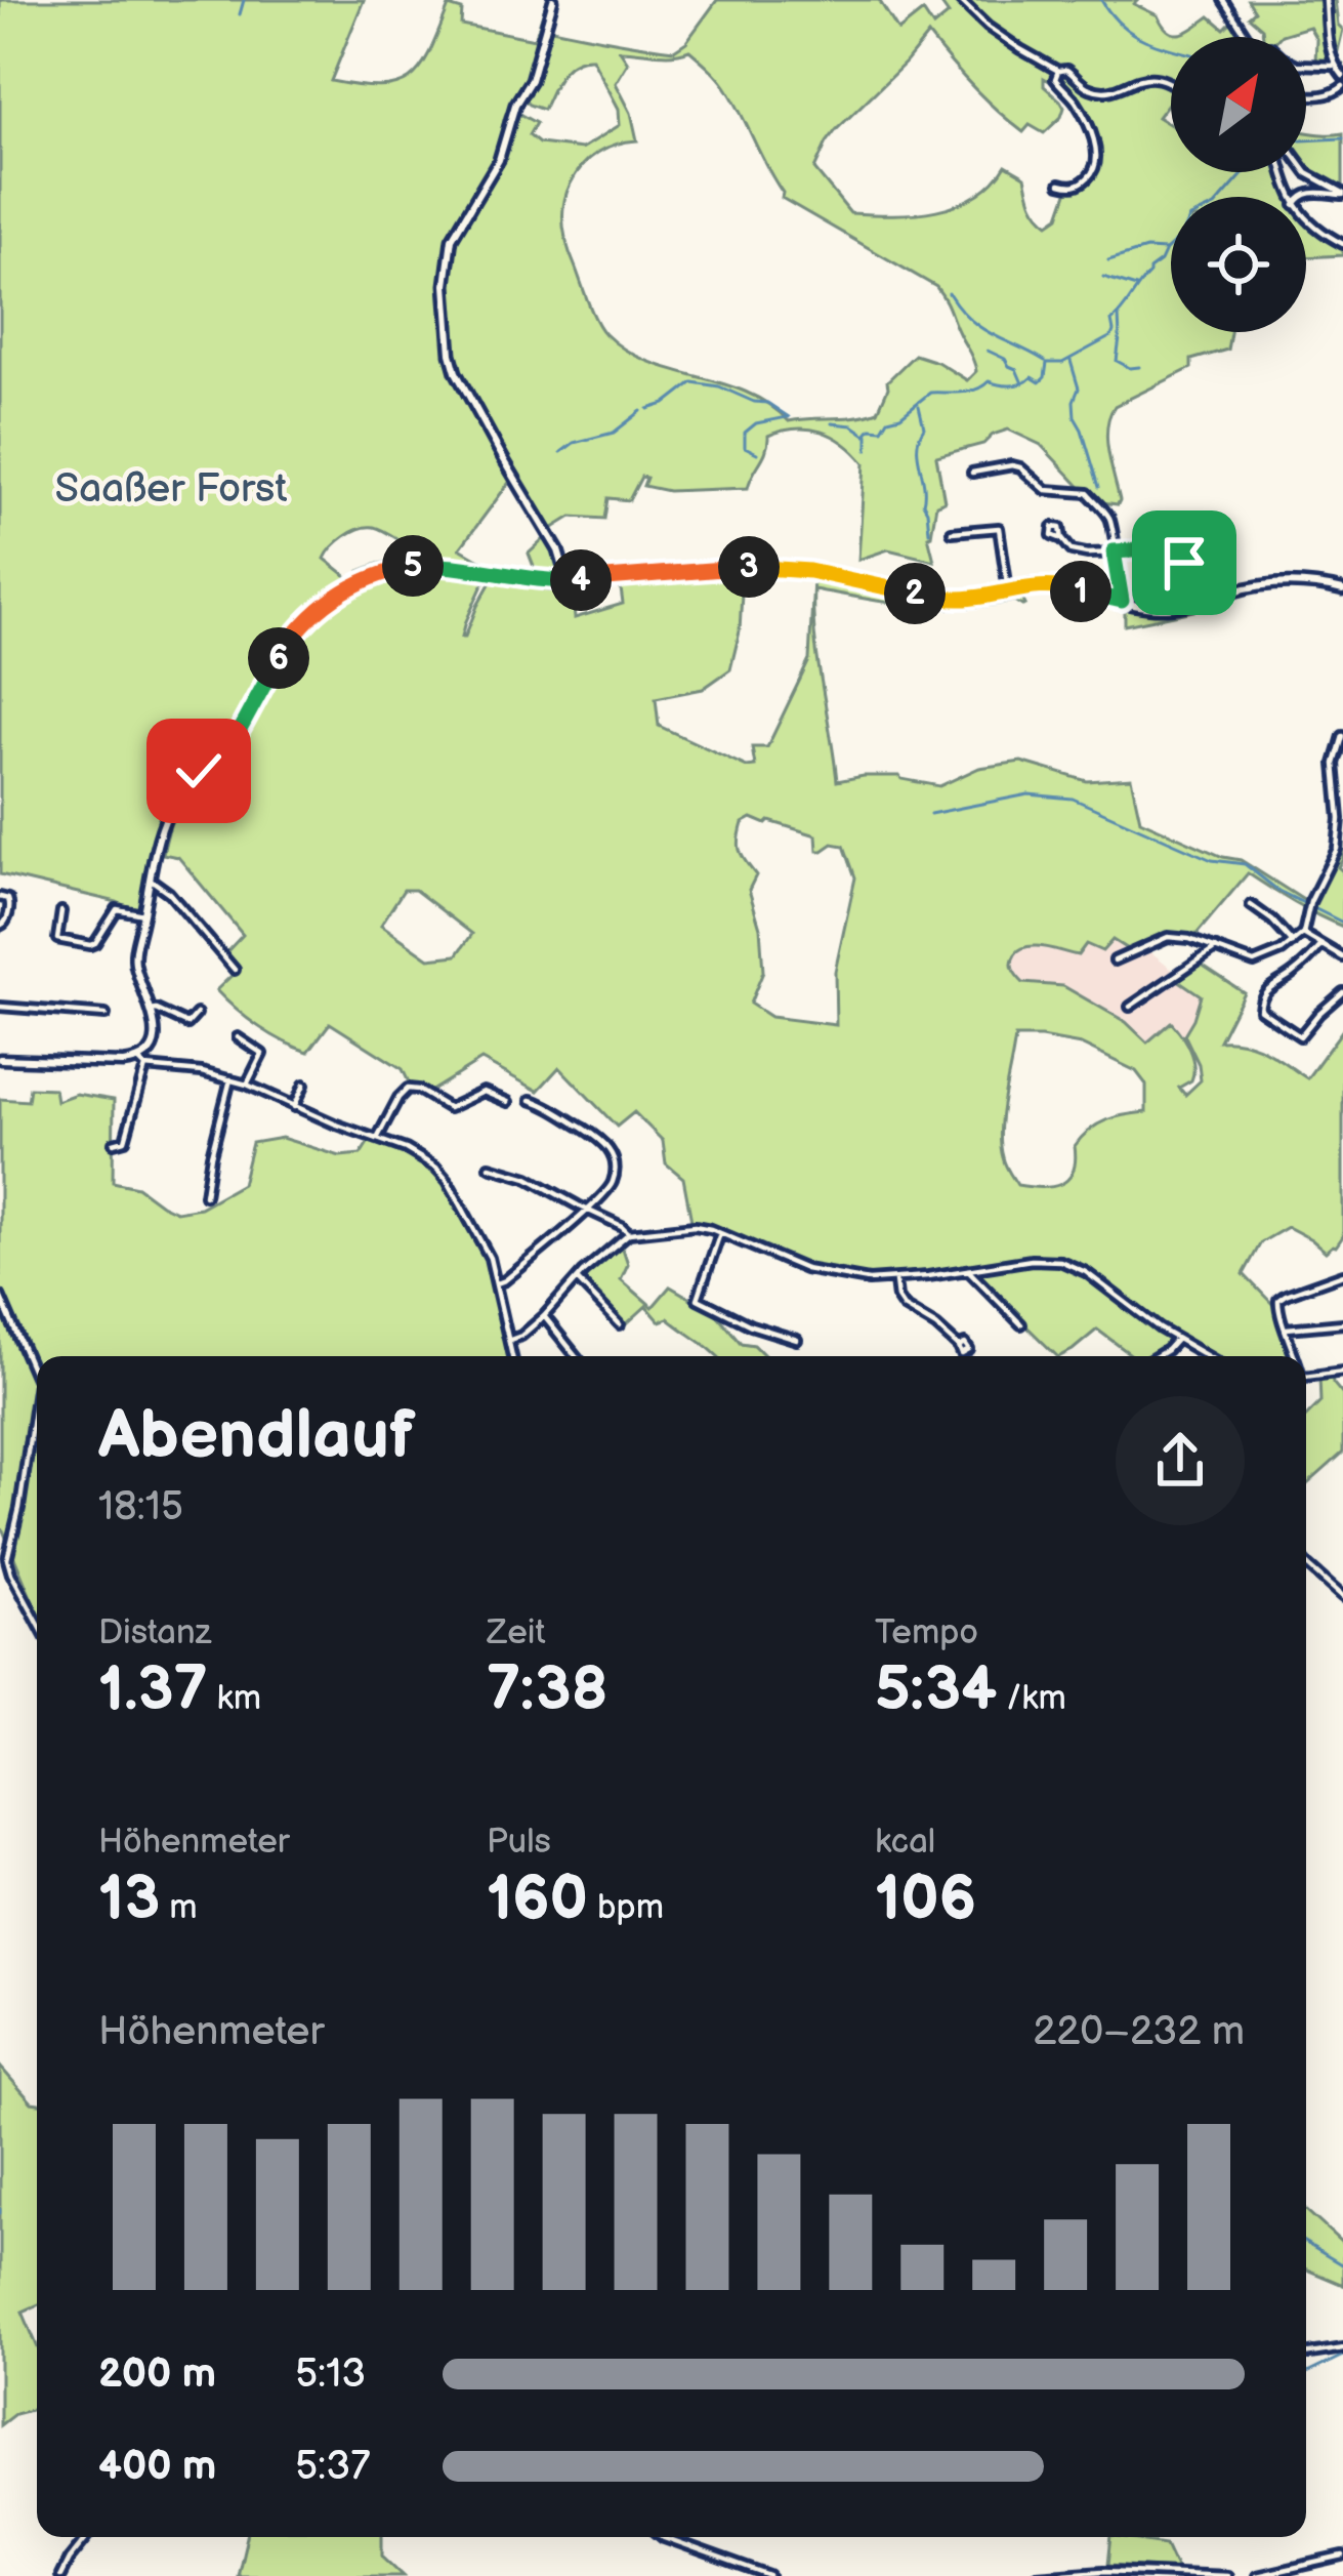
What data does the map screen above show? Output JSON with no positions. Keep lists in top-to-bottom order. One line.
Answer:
{"parks":["Saaßer Forst"],"north":"top right","page":{"pins":["5","3","4","1","2","6"],"heading":["Abendlauf","18:15"],"stats":[["Distanz","1.37 km"],["Zeit","7:38"],["Tempo","5:34 /km"],["Höhenmeter","13 m"],["Puls","160 bpm"],["kcal","106"]],"chart":["Höhenmeter","220–232 m"],"list":[{"name":"200 m","note":"5:13"},{"name":"400 m","note":"5:37"}]}}
